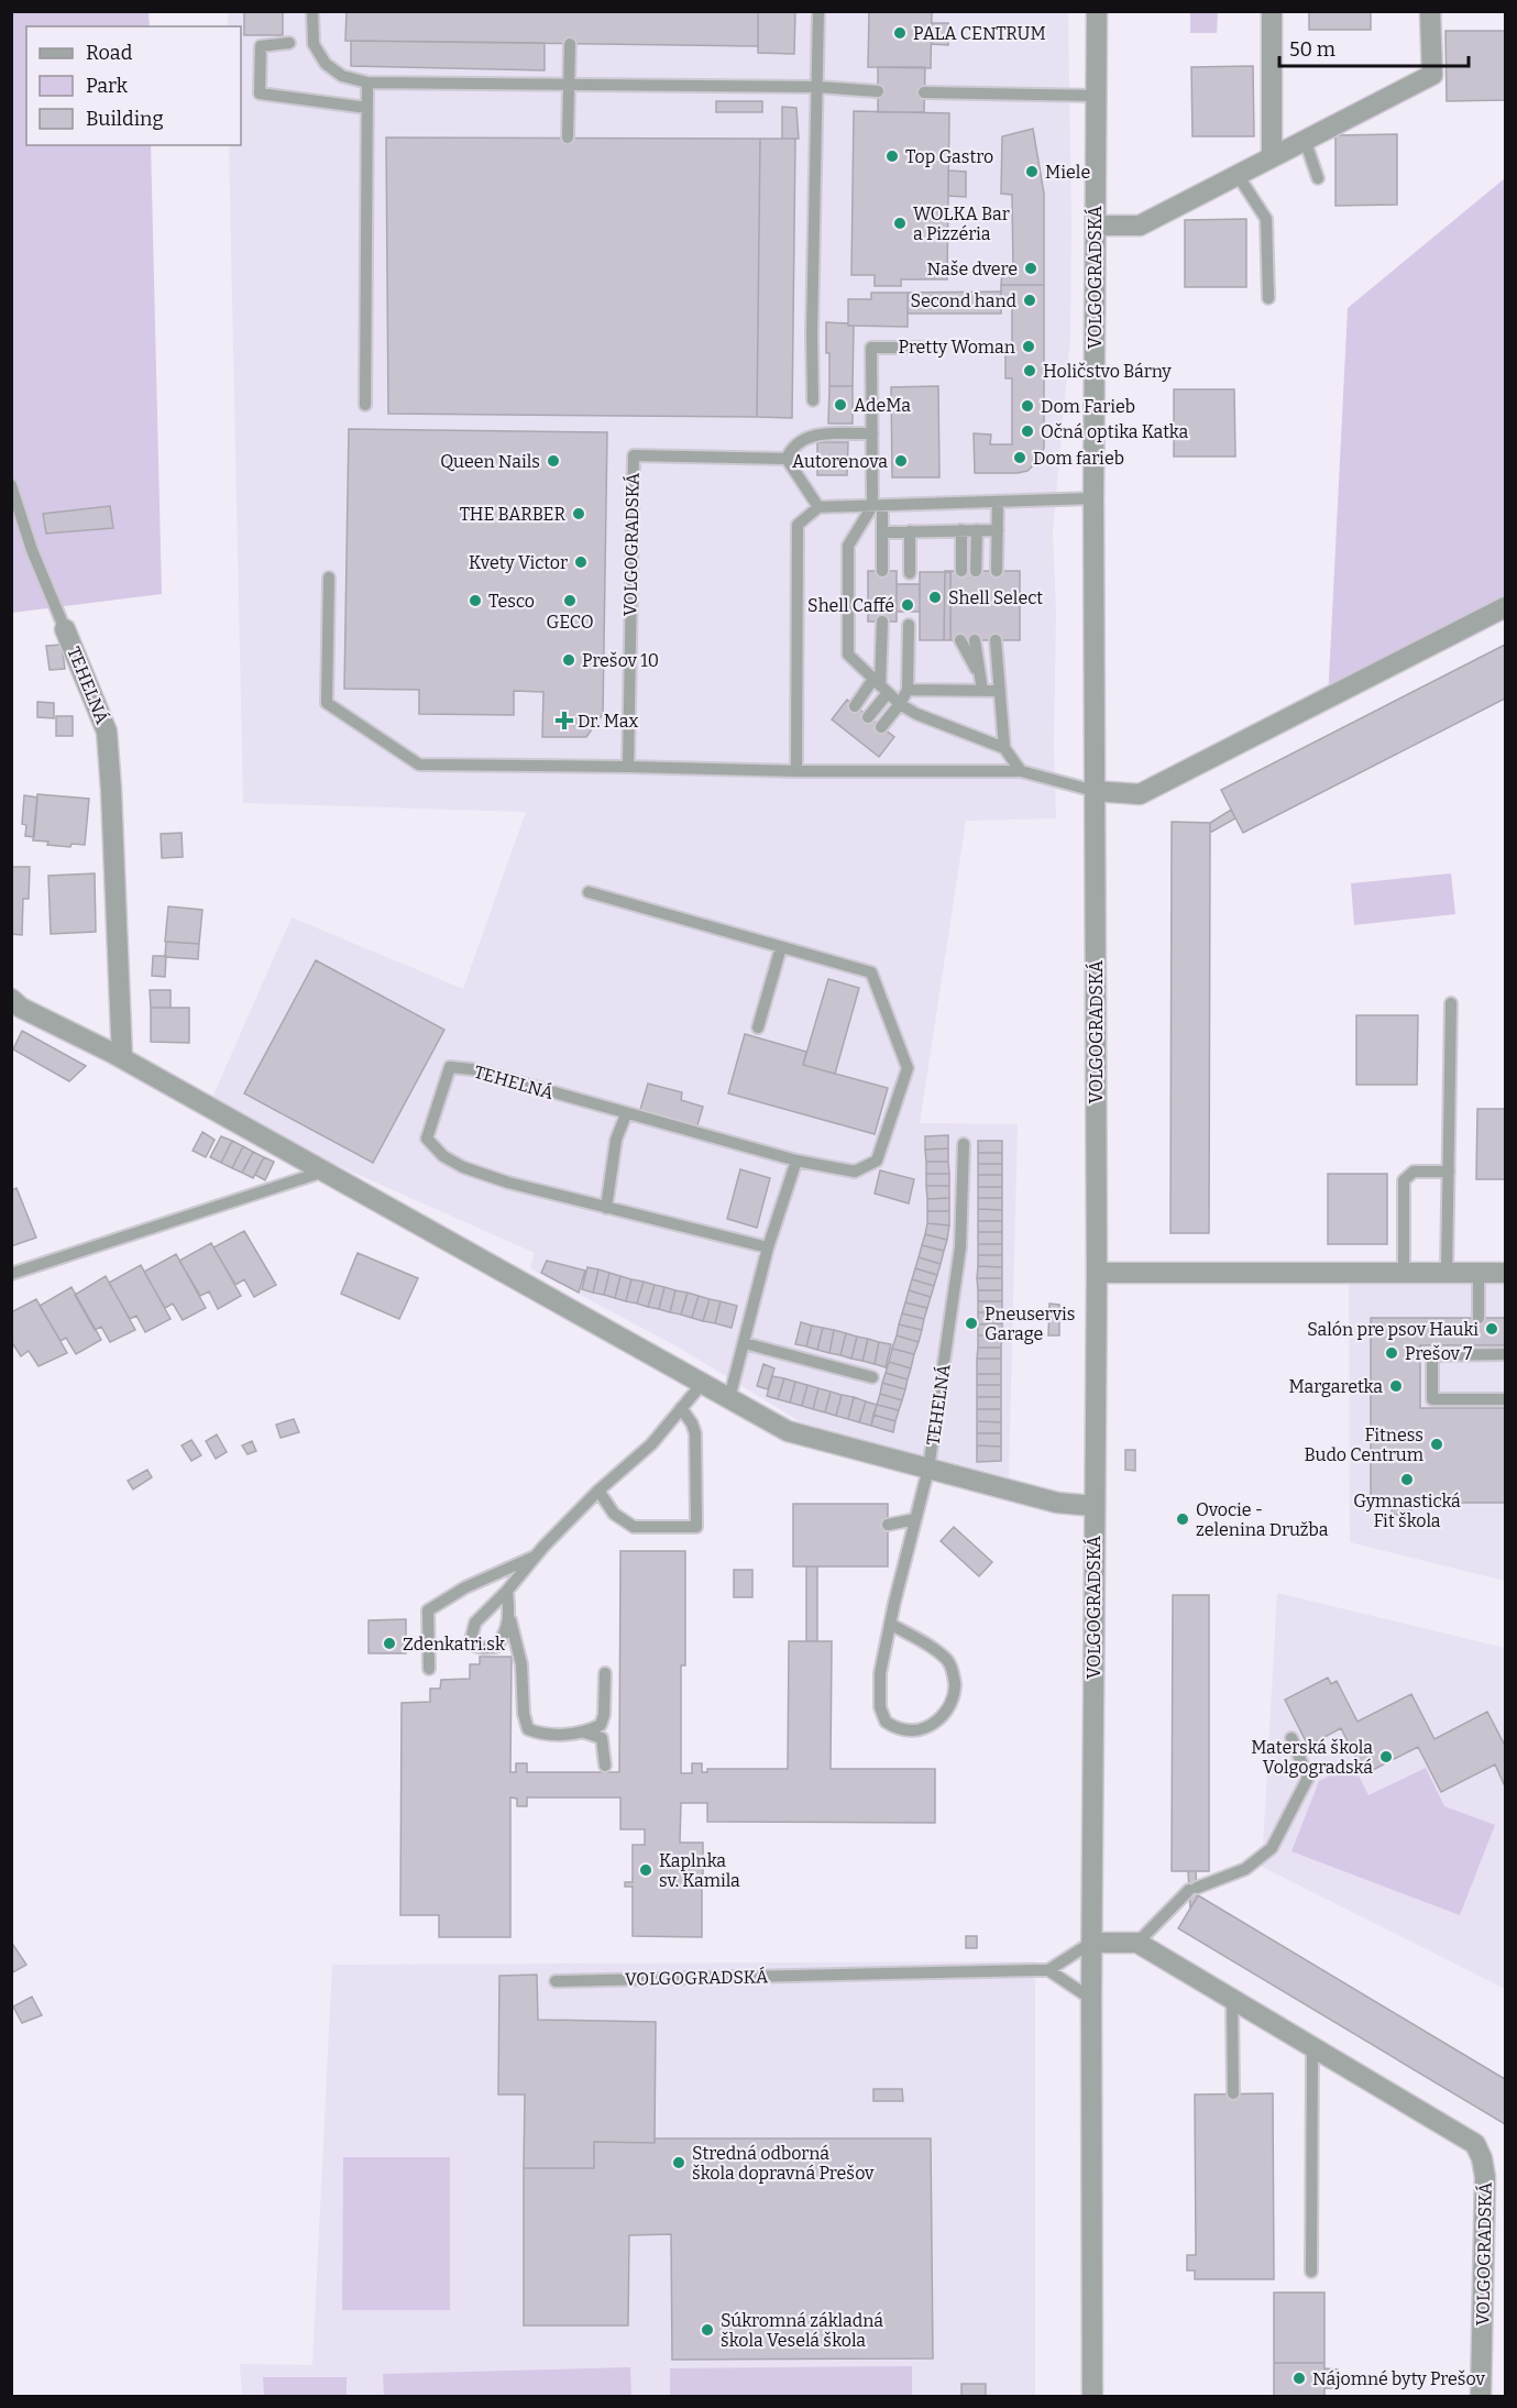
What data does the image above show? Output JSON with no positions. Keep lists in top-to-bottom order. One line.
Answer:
{"streets":{"street":["VOLGOGRADSKÁ","TEHELNÁ"]},"crossings":[["VOLGOGRADSKÁ","TEHELNÁ"]],"places":{"other":["PALA CENTRUM","Top Gastro","Miele","WOLKA Bar a Pizzéria","Naše dvere","Second hand","Pretty Woman","Holičstvo Bárny","AdeMa","Dom Farieb","Očná optika Katka","Dom farieb","Queen Nails","Autorenova","THE BARBER","Kvety Victor","Shell Select","Tesco","GECO","Shell Caffé","Prešov 10","Pneuservis Garage","Salón pre psov Hauki","Prešov 7","Margaretka","Fitness Budo Centrum","Gymnastická Fit škola","Ovocie - zelenina Družba","Zdenkatri.sk","Materská škola Volgogradská","Kaplnka sv. Kamila","Stredná odborná škola dopravná Prešov","Súkromná základná škola Veselá škola","Nájomné byty Prešov"],"health":["Dr. Max"]},"legend":["Road","Park","Building"],"scale_bar":"50 m"}
